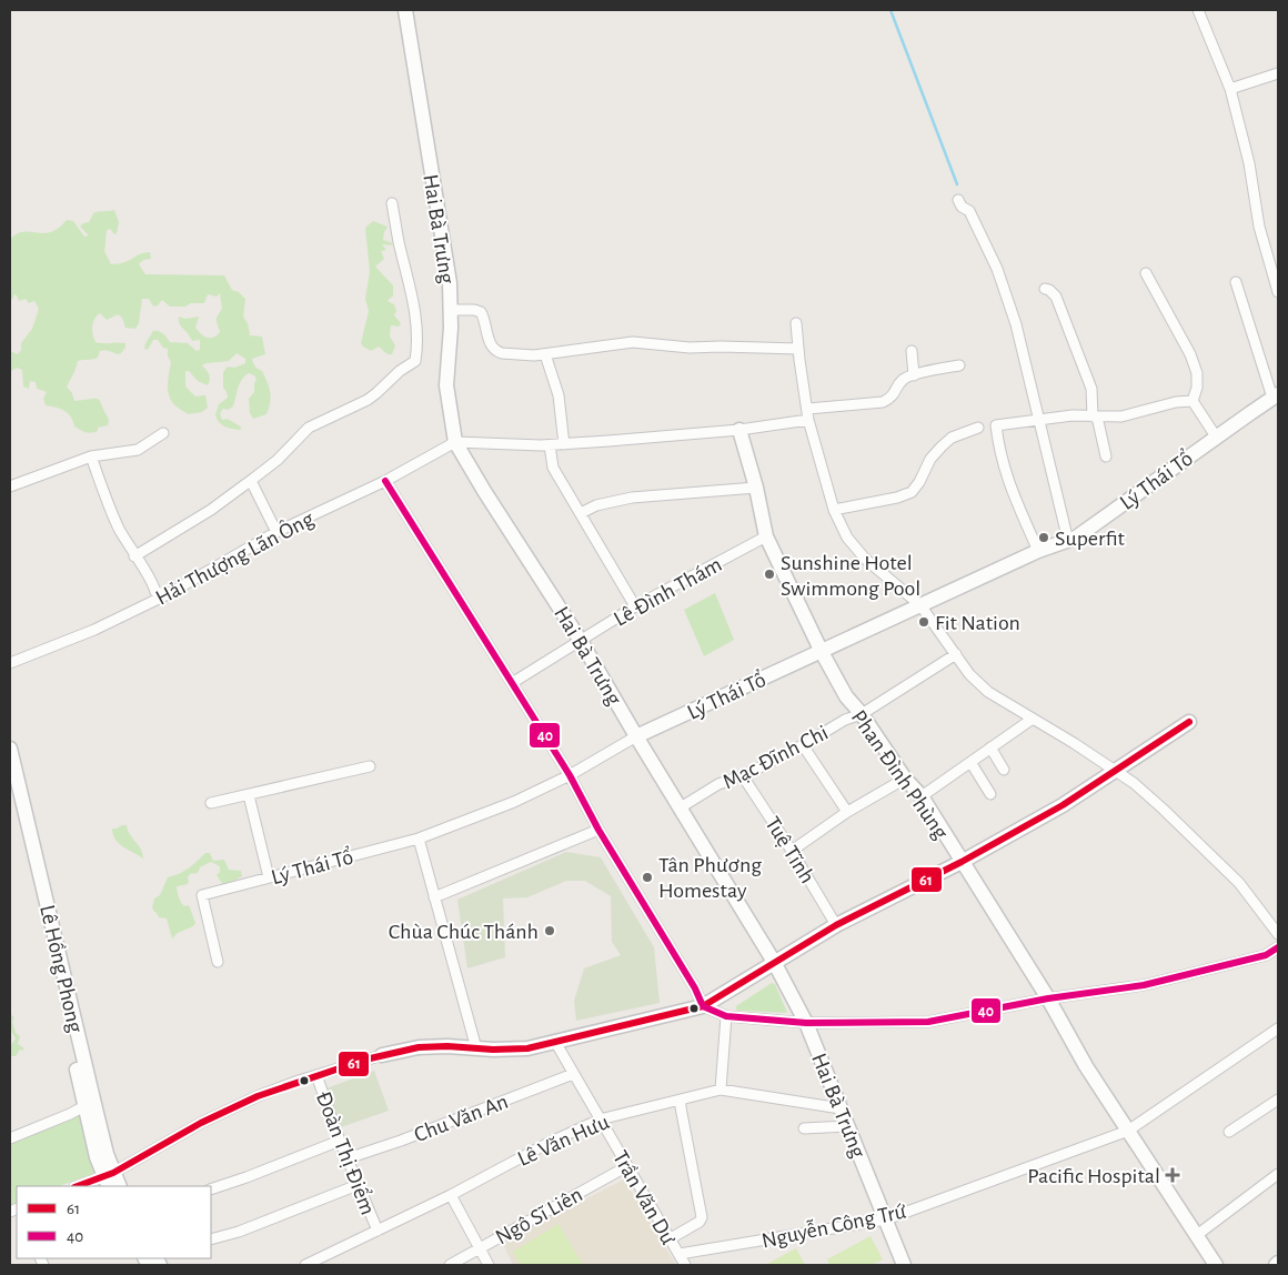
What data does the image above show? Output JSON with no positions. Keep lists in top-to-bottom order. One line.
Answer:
{"streets":{"street":["Hai Bà Trưng","Lý Thái Tổ","Hải Thượng Lãn Ông","Lê Đình Thám","Mạc Đĩnh Chi","Phan Đình Phùng","Tuệ Tĩnh","Lê Hồng Phong","Chu Văn An","Lê Văn Hưu","Đoàn Thị Điểm","Trần Văn Dư","Ngô Sĩ Liên","Nguyễn Công Trứ"]},"crossings":[["Hai Bà Trưng","Lý Thái Tổ"],["Hai Bà Trưng","Hải Thượng Lãn Ông"],["Hai Bà Trưng","Lê Đình Thám"],["Hai Bà Trưng","Mạc Đĩnh Chi"],["Hai Bà Trưng","Lê Văn Hưu"],["Hai Bà Trưng","Nguyễn Công Trứ"],["Lý Thái Tổ","Phan Đình Phùng"],["Lê Đình Thám","Phan Đình Phùng"],["Mạc Đĩnh Chi","Phan Đình Phùng"],["Mạc Đĩnh Chi","Tuệ Tĩnh"],["Phan Đình Phùng","Nguyễn Công Trứ"],["Chu Văn An","Đoàn Thị Điểm"],["Chu Văn An","Trần Văn Dư"],["Lê Văn Hưu","Đoàn Thị Điểm"],["Lê Văn Hưu","Trần Văn Dư"],["Trần Văn Dư","Ngô Sĩ Liên"],["Trần Văn Dư","Nguyễn Công Trứ"]],"places":{"other":["Superfit","Sunshine Hotel Swimmong Pool","Fit Nation","Tân Phương Homestay","Chùa Chúc Thánh"],"health":["Pacific Hospital"]},"lines":["transit line 40","transit line 61"],"legend":["61","40"]}
